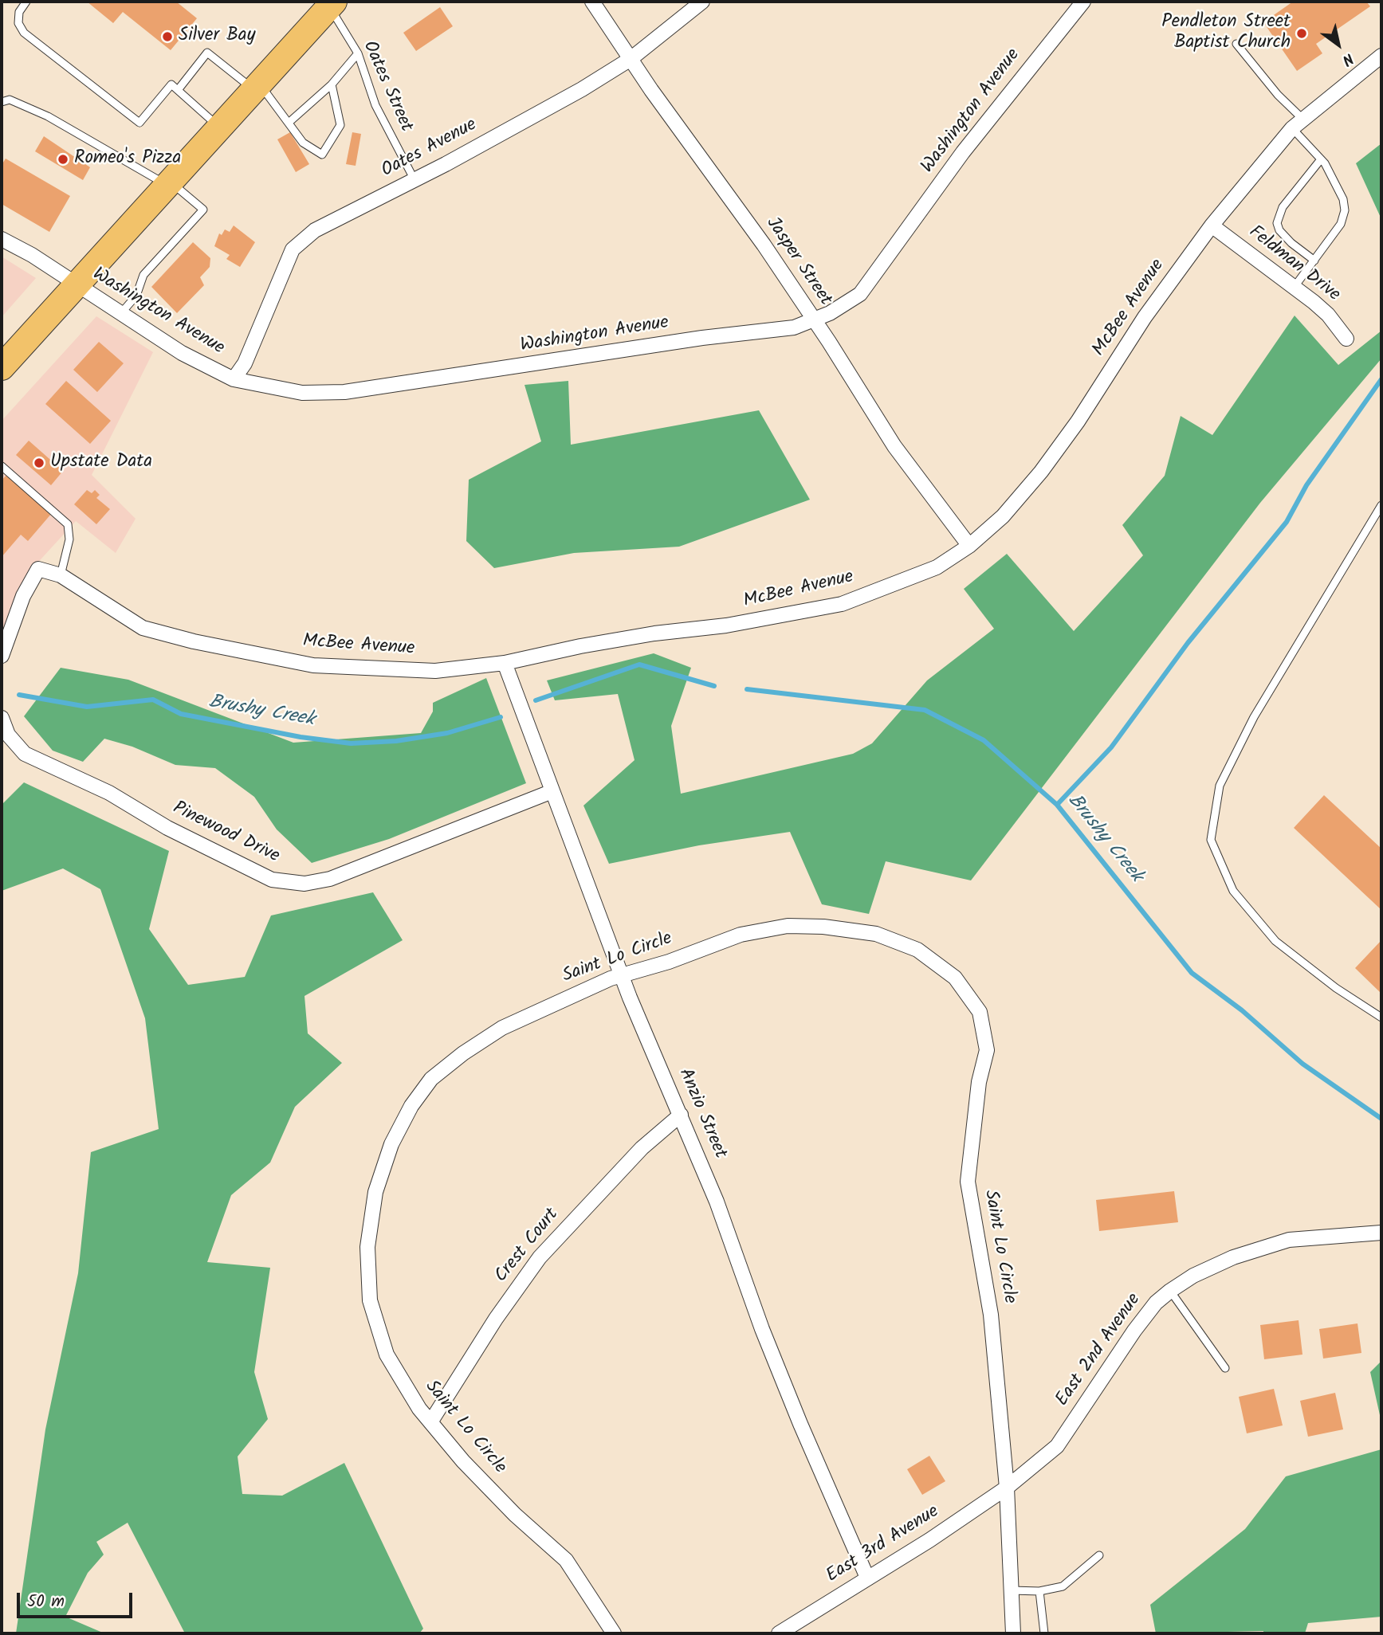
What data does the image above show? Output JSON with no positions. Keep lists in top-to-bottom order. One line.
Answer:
{"streets":{"street":["Washington Avenue","Oates Avenue","Jasper Street","Feldman Drive","McBee Avenue","Pinewood Drive","Saint Lo Circle","Anzio Street","Crest Court","East 2nd Avenue","East 3rd Avenue"],"lane":["Oates Street"]},"crossings":[["Oates Street","Oates Avenue"],["Washington Avenue","Oates Avenue"],["Washington Avenue","Jasper Street"],["Oates Avenue","Jasper Street"],["Jasper Street","McBee Avenue"],["Feldman Drive","McBee Avenue"],["McBee Avenue","Anzio Street"],["Pinewood Drive","Anzio Street"],["Saint Lo Circle","Anzio Street"],["Saint Lo Circle","Crest Court"],["Saint Lo Circle","East 2nd Avenue"],["Saint Lo Circle","East 3rd Avenue"],["Anzio Street","Crest Court"],["Anzio Street","East 3rd Avenue"],["East 2nd Avenue","East 3rd Avenue"]],"water":["Brushy Creek"],"places":["Pendleton Street Baptist Church","Silver Bay","Romeo's Pizza","Upstate Data"],"scale_bar":"50 m","north":"bottom right"}
